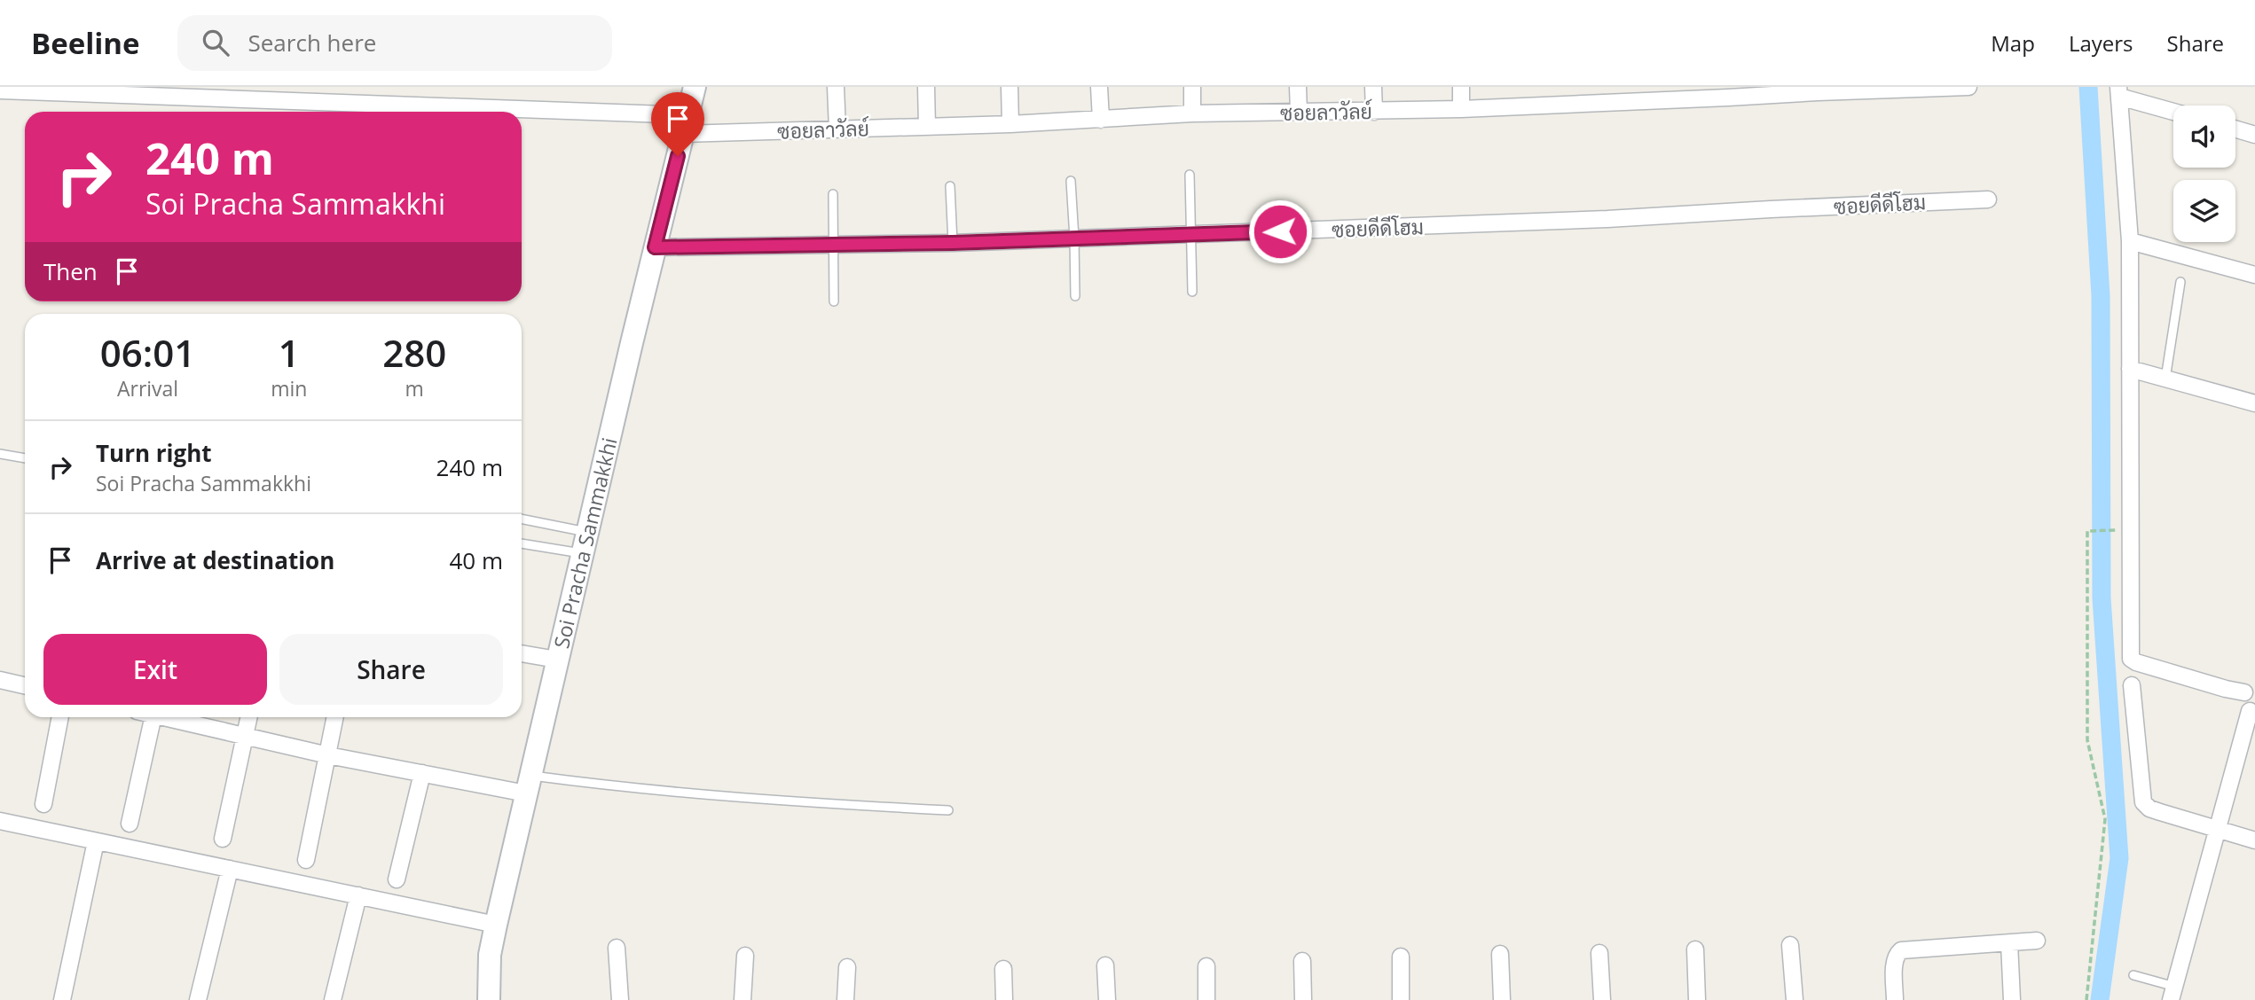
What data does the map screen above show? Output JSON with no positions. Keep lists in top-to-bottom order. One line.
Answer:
{"streets":{"street":["ซอยลาวัลย์","ซอยดีดีโฮม","Soi Pracha Sammakkhi"]},"crossings":[["ซอยลาวัลย์","Soi Pracha Sammakkhi"],["ซอยดีดีโฮม","Soi Pracha Sammakkhi"]],"page":{"header":"Beeline","search":"Search here","nav":["Map","Layers","Share"],"turn":["240 m","Soi Pracha Sammakkhi"],"then":"Then","eta":["06:01","Arrival","1","min","280","m"],"list":[{"name":"Turn right","note":"Soi Pracha Sammakkhi","value":"240 m"},{"name":"Arrive at destination","value":"40 m"}],"buttons":["Exit","Share"]}}
